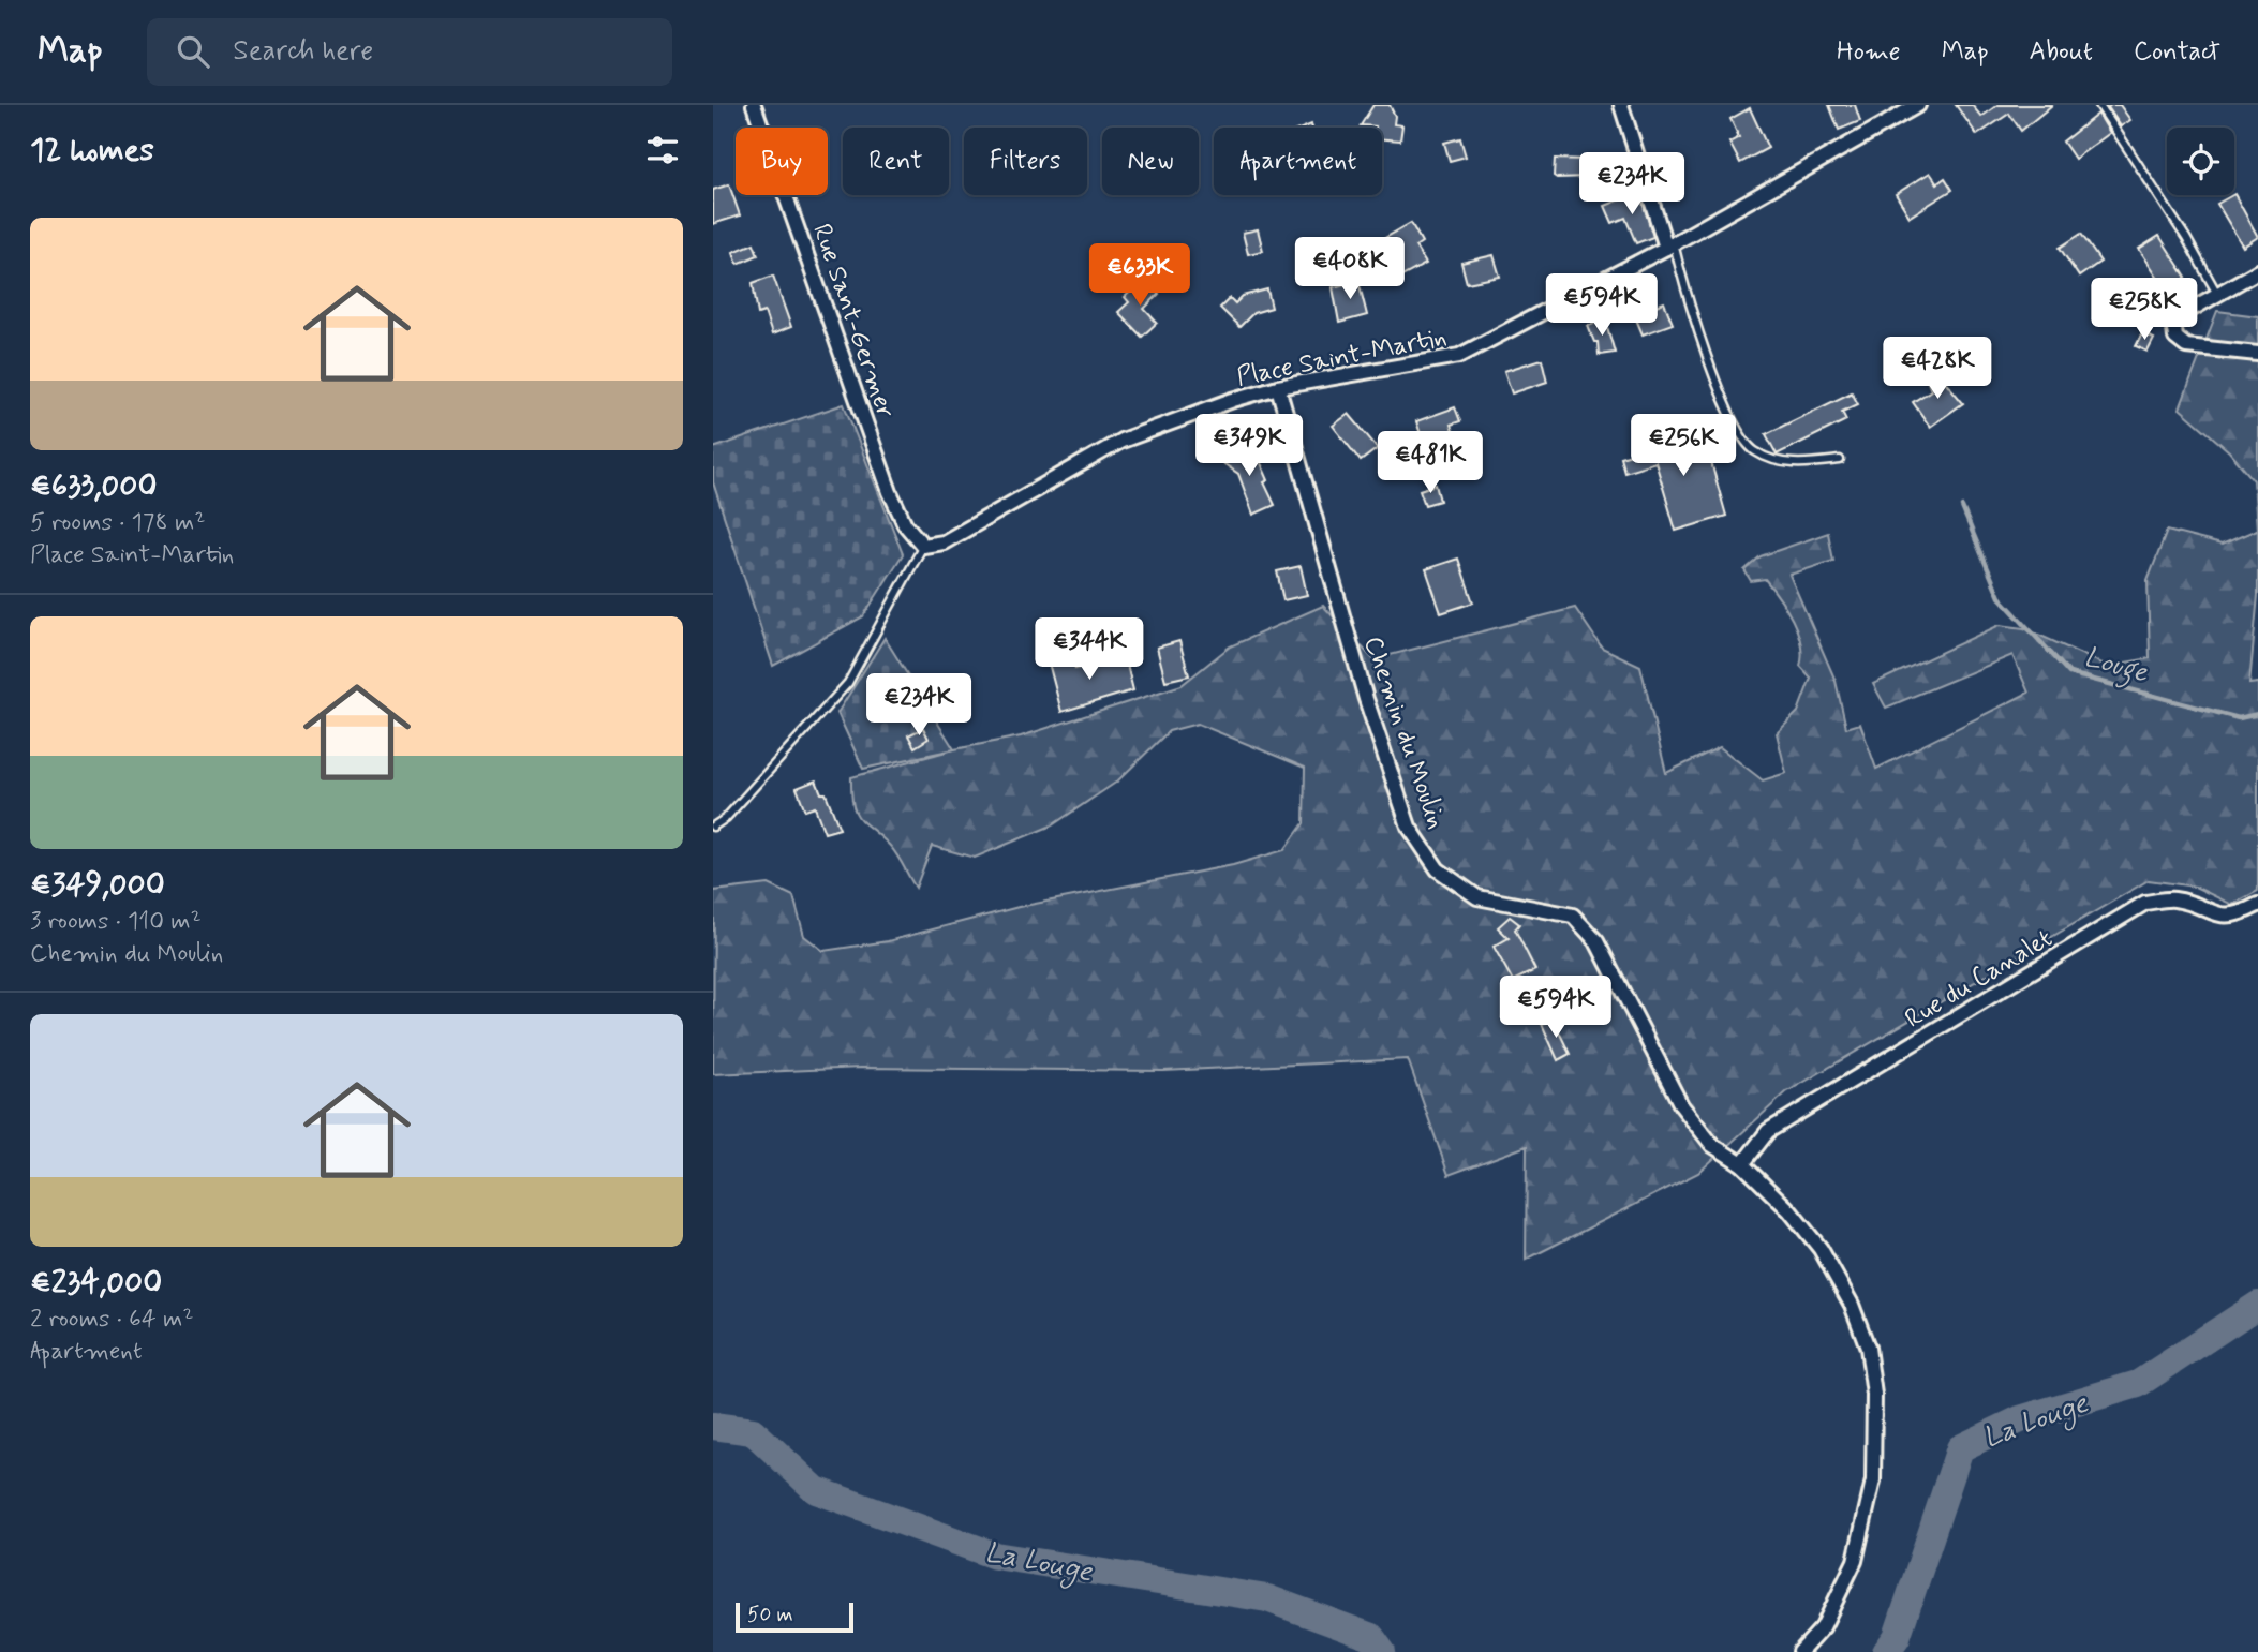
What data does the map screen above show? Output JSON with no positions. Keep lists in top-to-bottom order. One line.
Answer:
{"streets":{"street":["Rue Sant-Germer","Place Saint-Martin","Chemin du Moulin","Rue du Canalet"]},"crossings":[["Rue Sant-Germer","Place Saint-Martin"],["Place Saint-Martin","Chemin du Moulin"],["Chemin du Moulin","Rue du Canalet"]],"water":["Louge","La Louge"],"scale_bar":"50 m","page":{"header":"Map","search":"Search here","nav":["Home","Map","About","Contact"],"heading":"12 homes","chip":["Buy","Rent","Filters","New","Apartment"],"price":["€234K","€408K","€633K","€594K","€258K","€428K","€349K","€256K","€481K","€344K","€234K","€594K"],"list":[{"name":"€633,000","note":"5 rooms · 178 m² · Place Saint-Martin"},{"name":"€349,000","note":"3 rooms · 110 m² · Chemin du Moulin"},{"name":"€234,000","note":"2 rooms · 64 m² · Apartment"}],"scale":"50 m"}}
